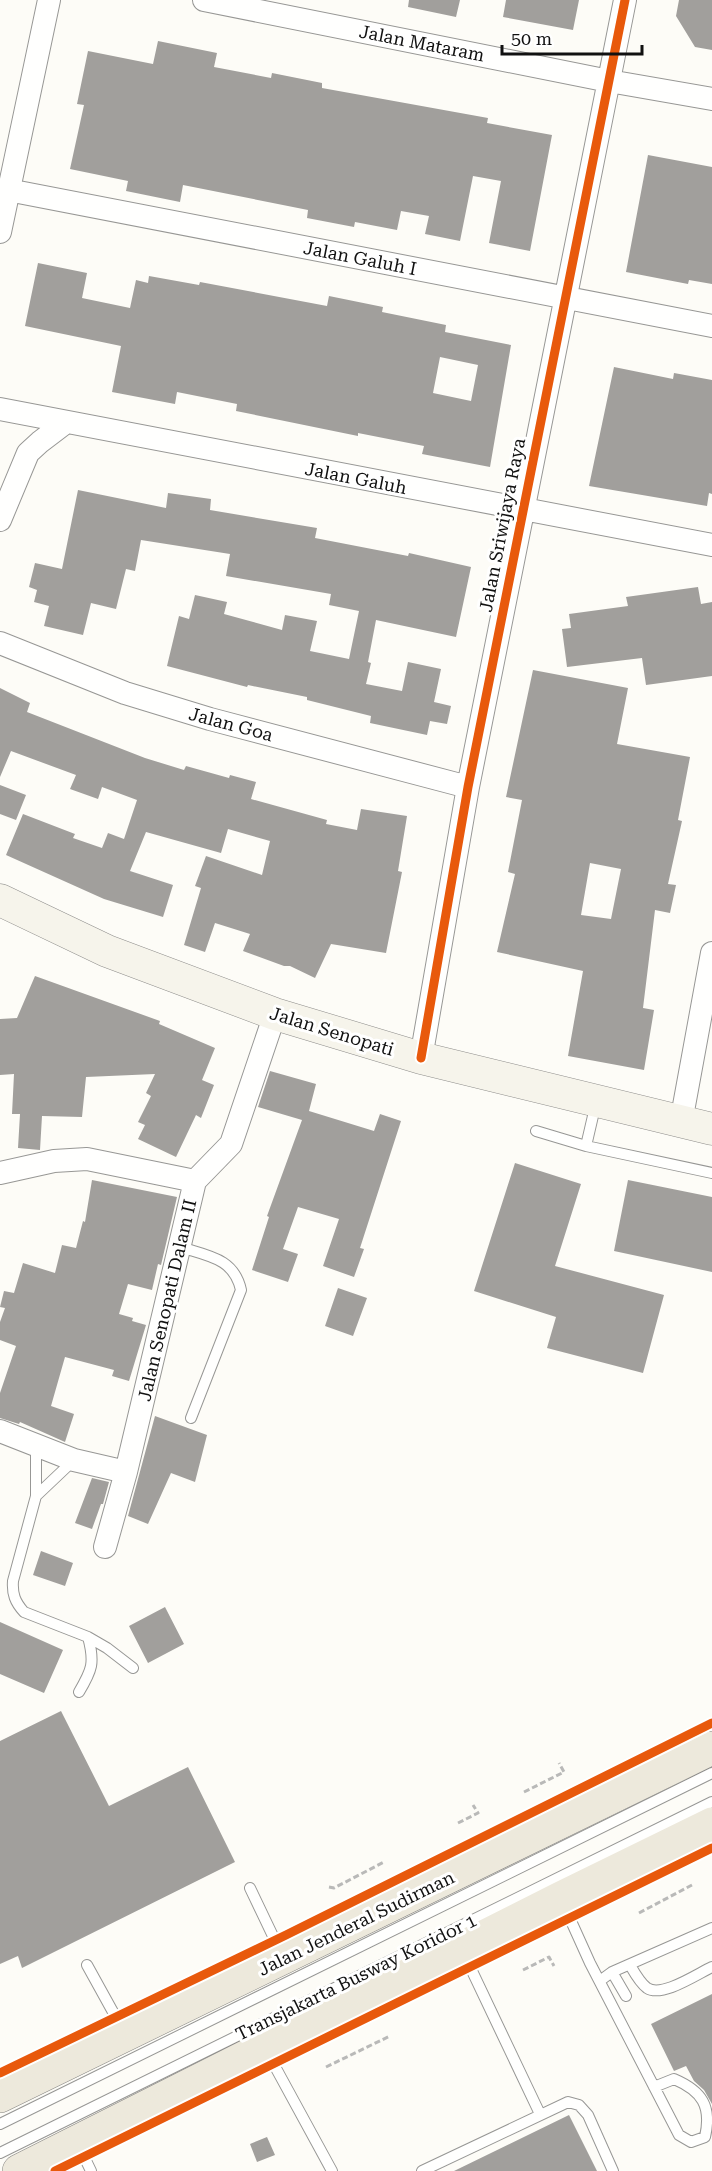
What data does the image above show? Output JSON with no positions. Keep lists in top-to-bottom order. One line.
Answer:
{"streets":{"main road":["Jalan Senopati","Jalan Jenderal Sudirman"],"street":["Jalan Mataram","Jalan Galuh I","Jalan Galuh","Jalan Sriwijaya Raya","Jalan Goa","Jalan Senopati Dalam II"],"lane":["Transjakarta Busway Koridor 1"]},"crossings":[["Jalan Mataram","Jalan Sriwijaya Raya"],["Jalan Galuh I","Jalan Sriwijaya Raya"],["Jalan Galuh","Jalan Sriwijaya Raya"],["Jalan Sriwijaya Raya","Jalan Goa"],["Jalan Sriwijaya Raya","Jalan Senopati"],["Jalan Senopati","Jalan Senopati Dalam II"]],"scale_bar":"50 m"}
